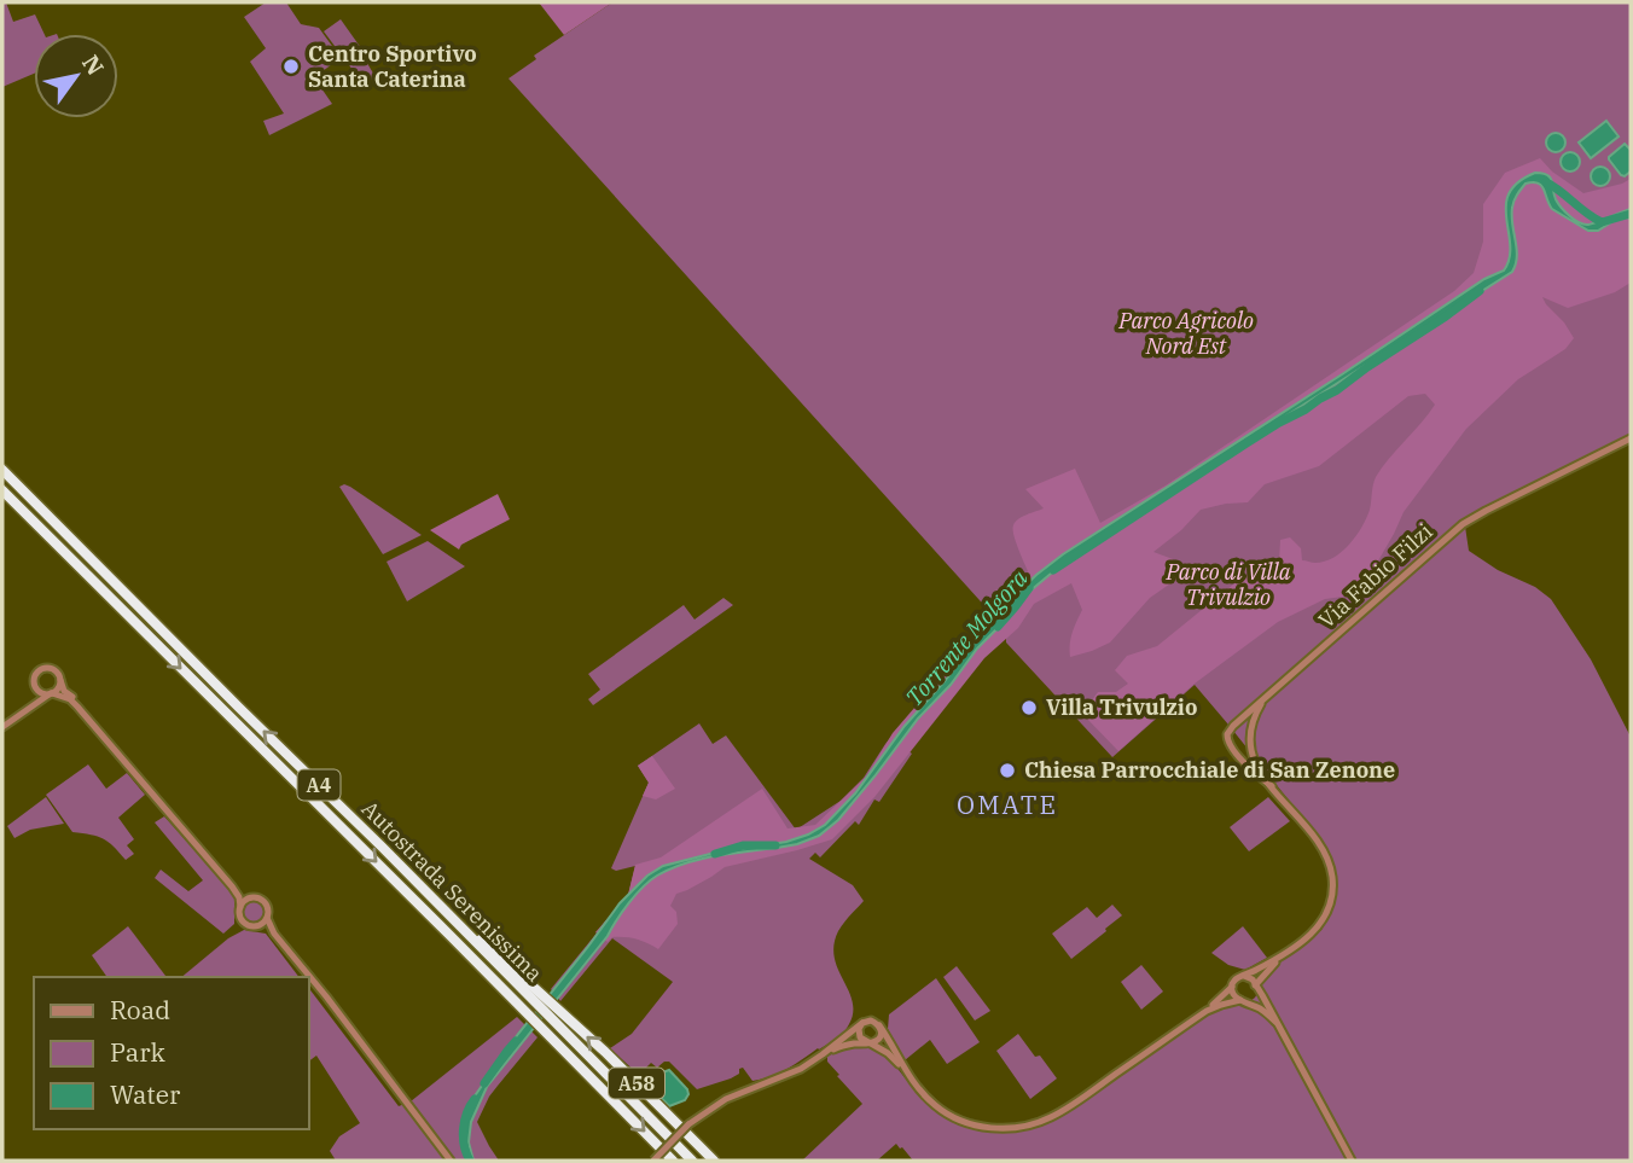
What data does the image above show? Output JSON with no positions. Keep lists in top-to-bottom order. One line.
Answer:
{"streets":{"highway":["A4","Autostrada Serenissima","A58"],"street":["Via Fabio Filzi"]},"crossings":[["Autostrada Serenissima","A58"]],"districts":["OMATE"],"water":["Torrente Molgora"],"parks":["Parco Agricolo Nord Est","Parco di Villa Trivulzio"],"places":["Centro Sportivo Santa Caterina","Villa Trivulzio","Chiesa Parrocchiale di San Zenone"],"legend":["Road","Park","Water"],"north":"top right"}
